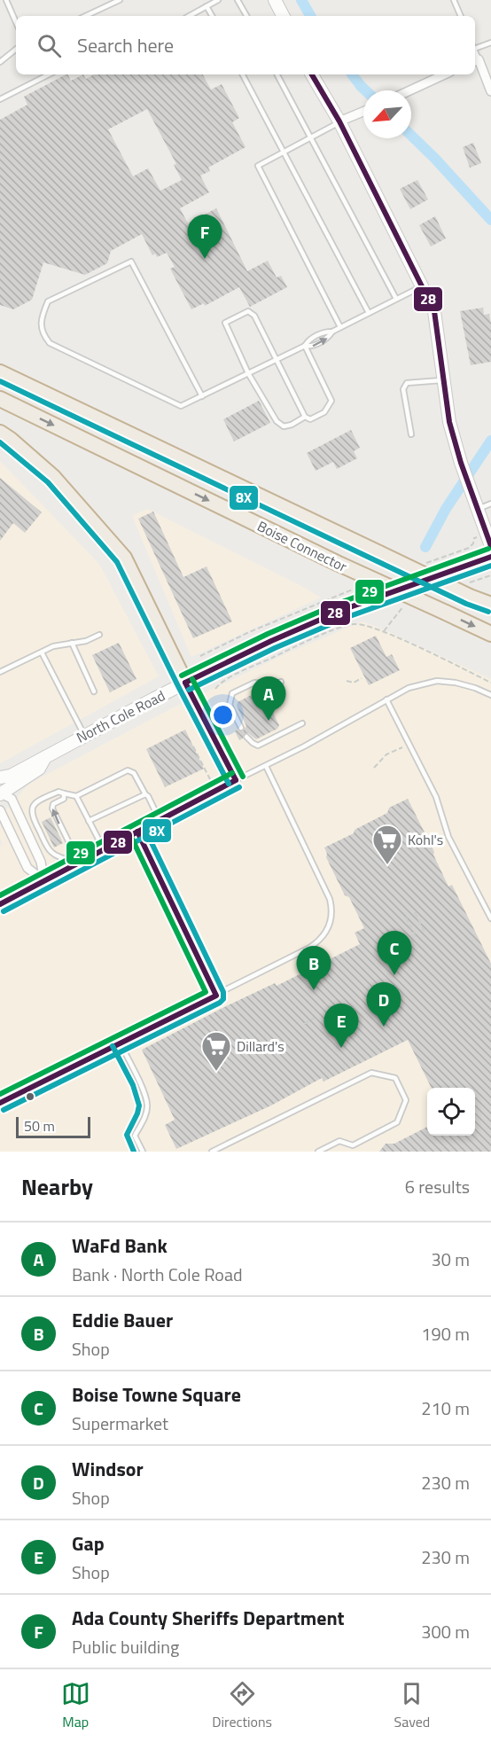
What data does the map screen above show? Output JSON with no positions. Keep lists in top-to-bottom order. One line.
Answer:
{"streets":{"highway":["Boise Connector"],"main road":["North Cole Road"]},"places":{"supermarket":["Kohl's","Dillard's"]},"lines":["transit line 28","transit line 8X","transit line 29"],"scale_bar":"50 m","north":"bottom left","page":{"search":"Search here","pins":["F","A","C","B","D","E"],"scale":"50 m","heading":["Nearby","6 results"],"list":[{"mark":"A","name":"WaFd Bank","note":"Bank · North Cole Road","value":"30 m"},{"mark":"B","name":"Eddie Bauer","note":"Shop","value":"190 m"},{"mark":"C","name":"Boise Towne Square","note":"Supermarket","value":"210 m"},{"mark":"D","name":"Windsor","note":"Shop","value":"230 m"},{"mark":"E","name":"Gap","note":"Shop","value":"230 m"},{"mark":"F","name":"Ada County Sheriffs Department","note":"Public building","value":"300 m"}],"nav":["Map","Directions","Saved"]}}
